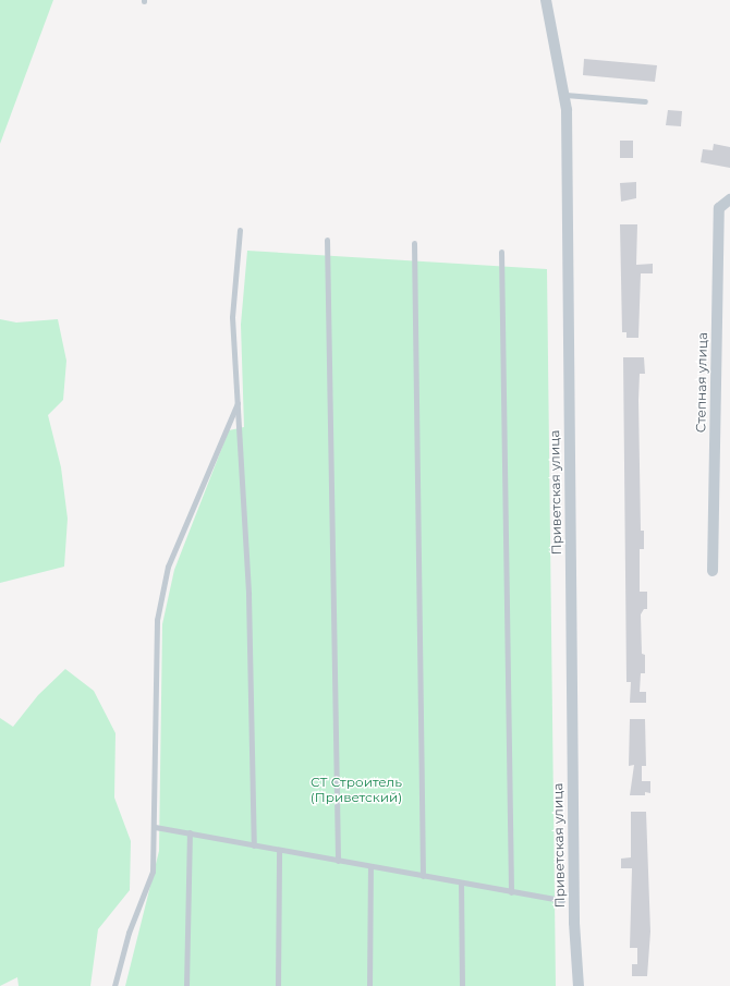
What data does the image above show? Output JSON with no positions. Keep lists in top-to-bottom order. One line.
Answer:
{"streets":{"street":["Степная улица","Приветская улица"]},"parks":["СТ Строитель (Приветский)"]}
